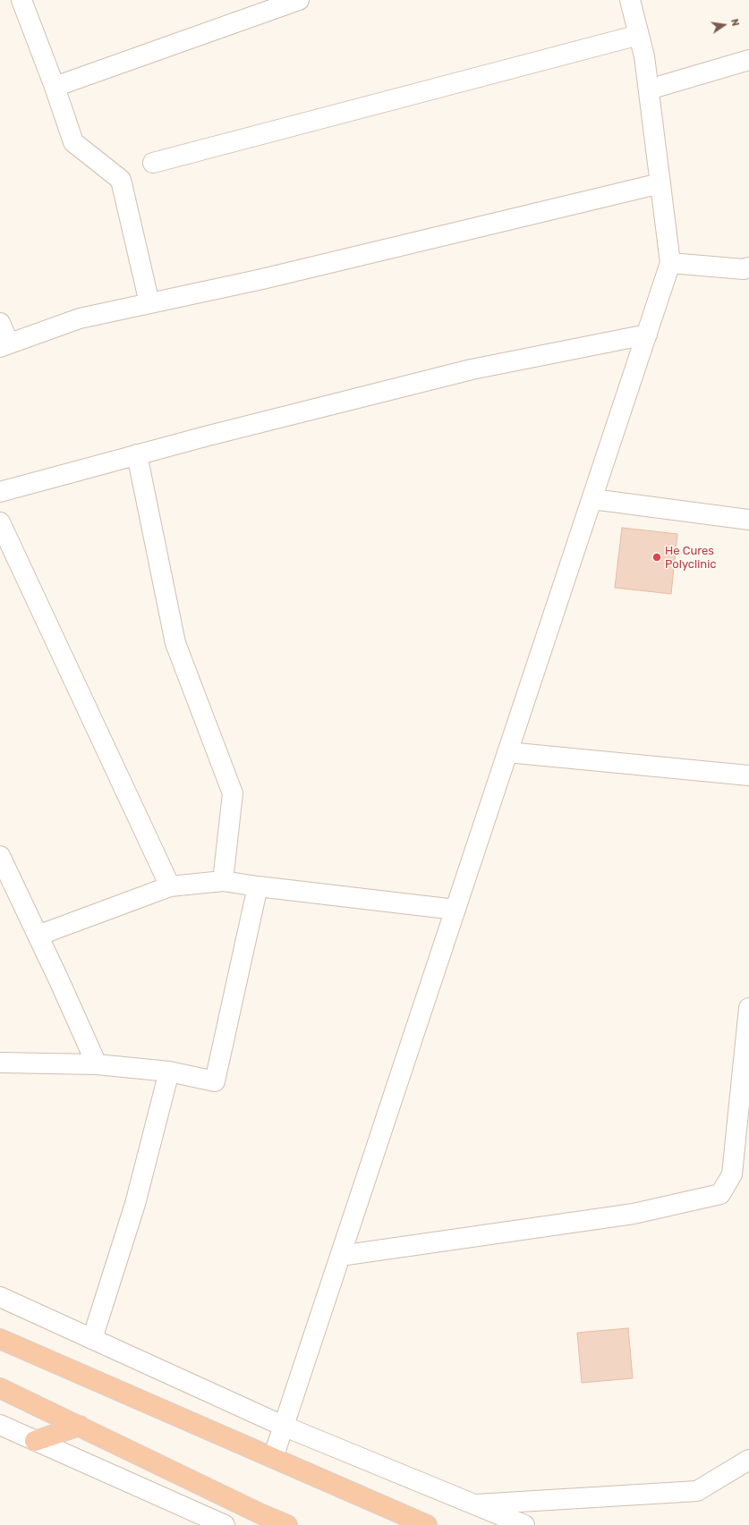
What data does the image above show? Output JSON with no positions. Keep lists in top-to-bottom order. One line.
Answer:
{"places":["He Cures Polyclinic"],"north":"right"}
